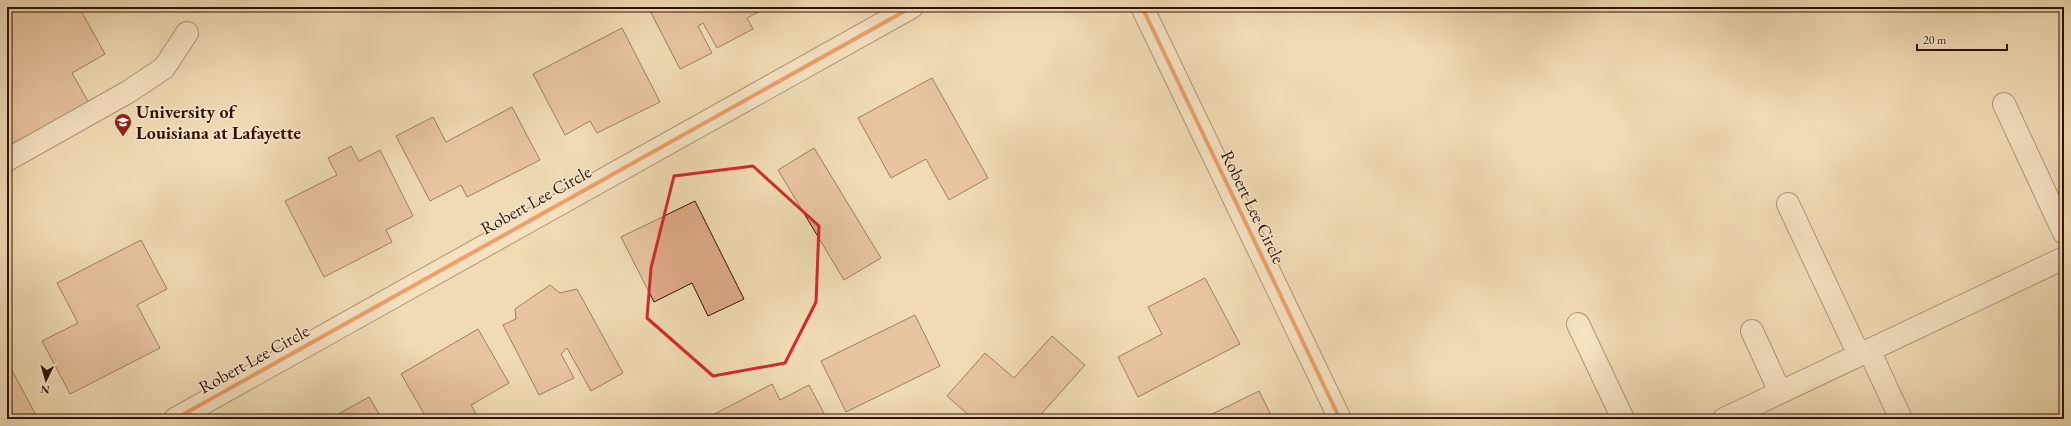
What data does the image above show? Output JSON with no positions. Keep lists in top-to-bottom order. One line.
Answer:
{"streets":{"street":["Robert Lee Circle"]},"places":{"school or university":["University of Louisiana at Lafayette"]},"scale_bar":"20 m","north":"bottom"}
